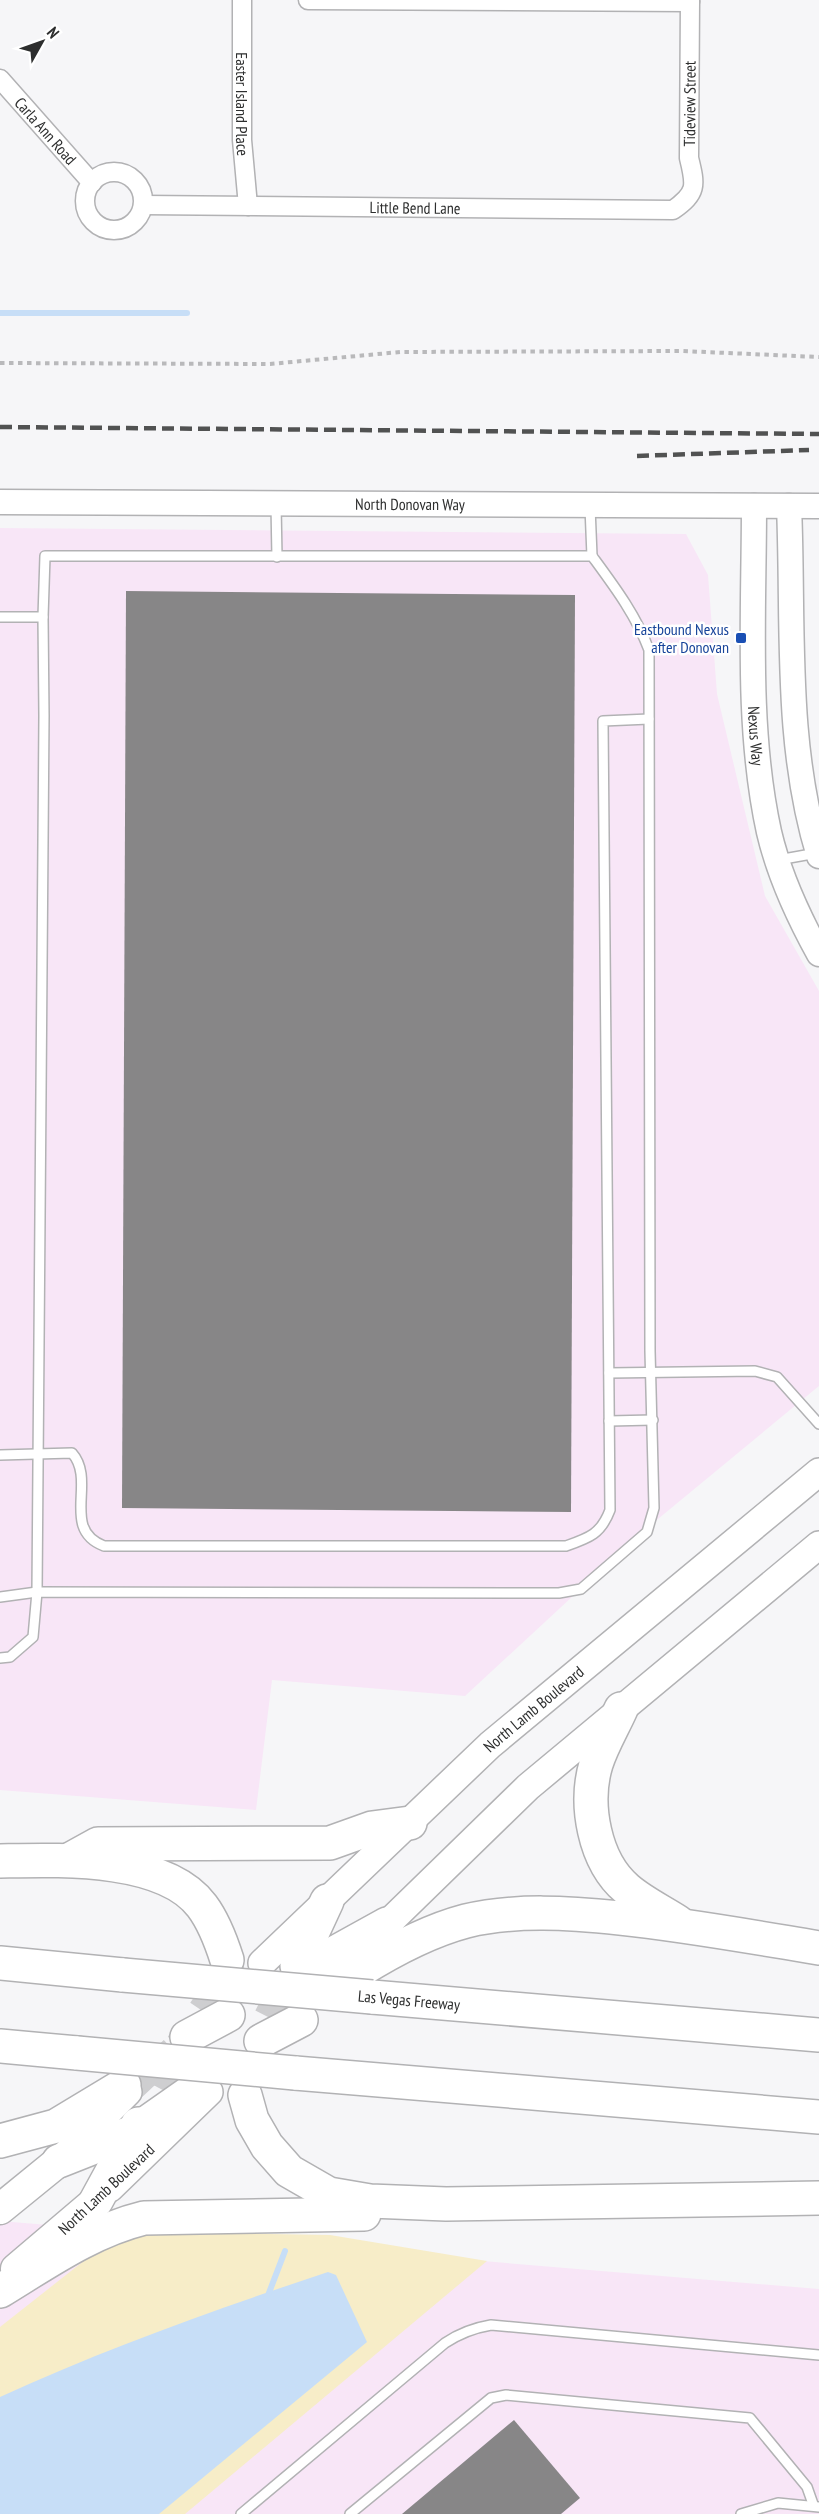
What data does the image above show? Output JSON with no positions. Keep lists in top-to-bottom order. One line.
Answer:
{"streets":{"highway":["Las Vegas Freeway"],"main road":["North Lamb Boulevard"],"street":["Easter Island Place","Tideview Street","Carla Ann Road","Little Bend Lane","North Donovan Way","Nexus Way"]},"crossings":[["Easter Island Place","Little Bend Lane"],["Tideview Street","Little Bend Lane"],["Carla Ann Road","Little Bend Lane"],["North Donovan Way","Nexus Way"]],"places":{"transit":["Eastbound Nexus after Donovan"]},"north":"top right"}
